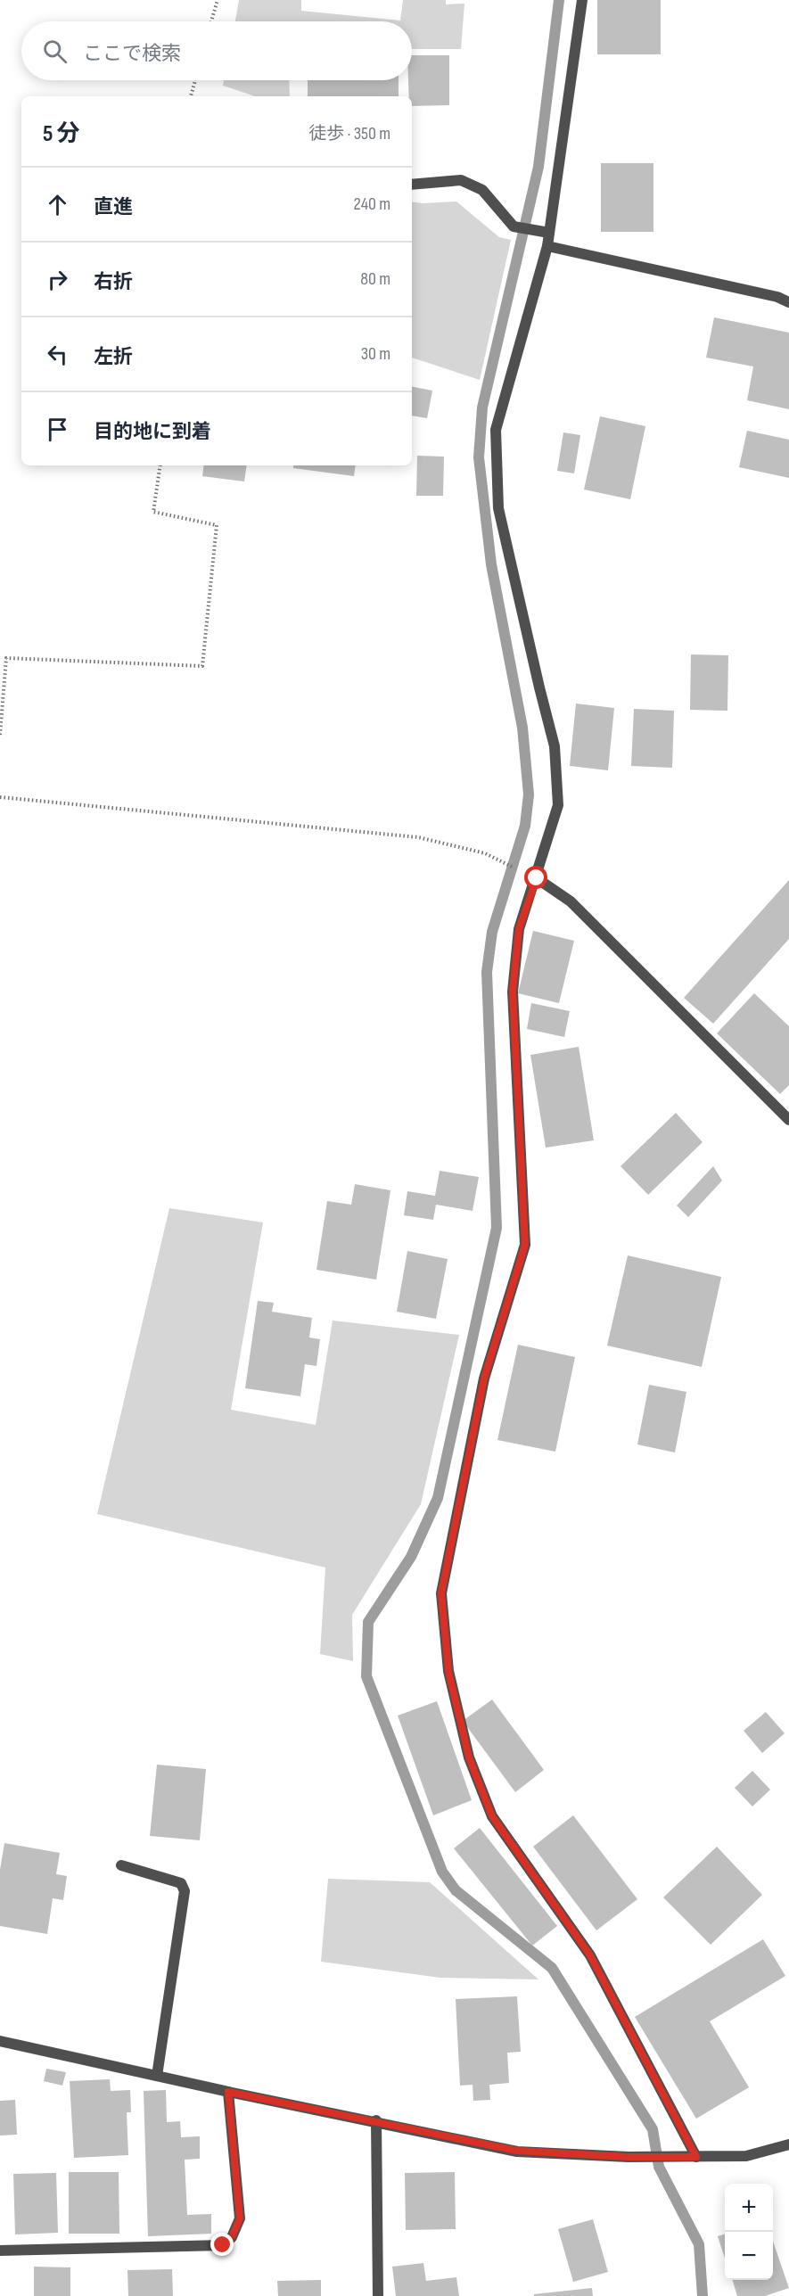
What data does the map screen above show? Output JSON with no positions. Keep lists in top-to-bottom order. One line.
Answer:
{"page":{"search":"ここで検索","heading":["5 分","徒歩 · 350 m"],"list":[["直進","240 m"],["右折","80 m"],["左折","30 m"],"目的地に到着"],"map_buttons":["+","−"]}}
